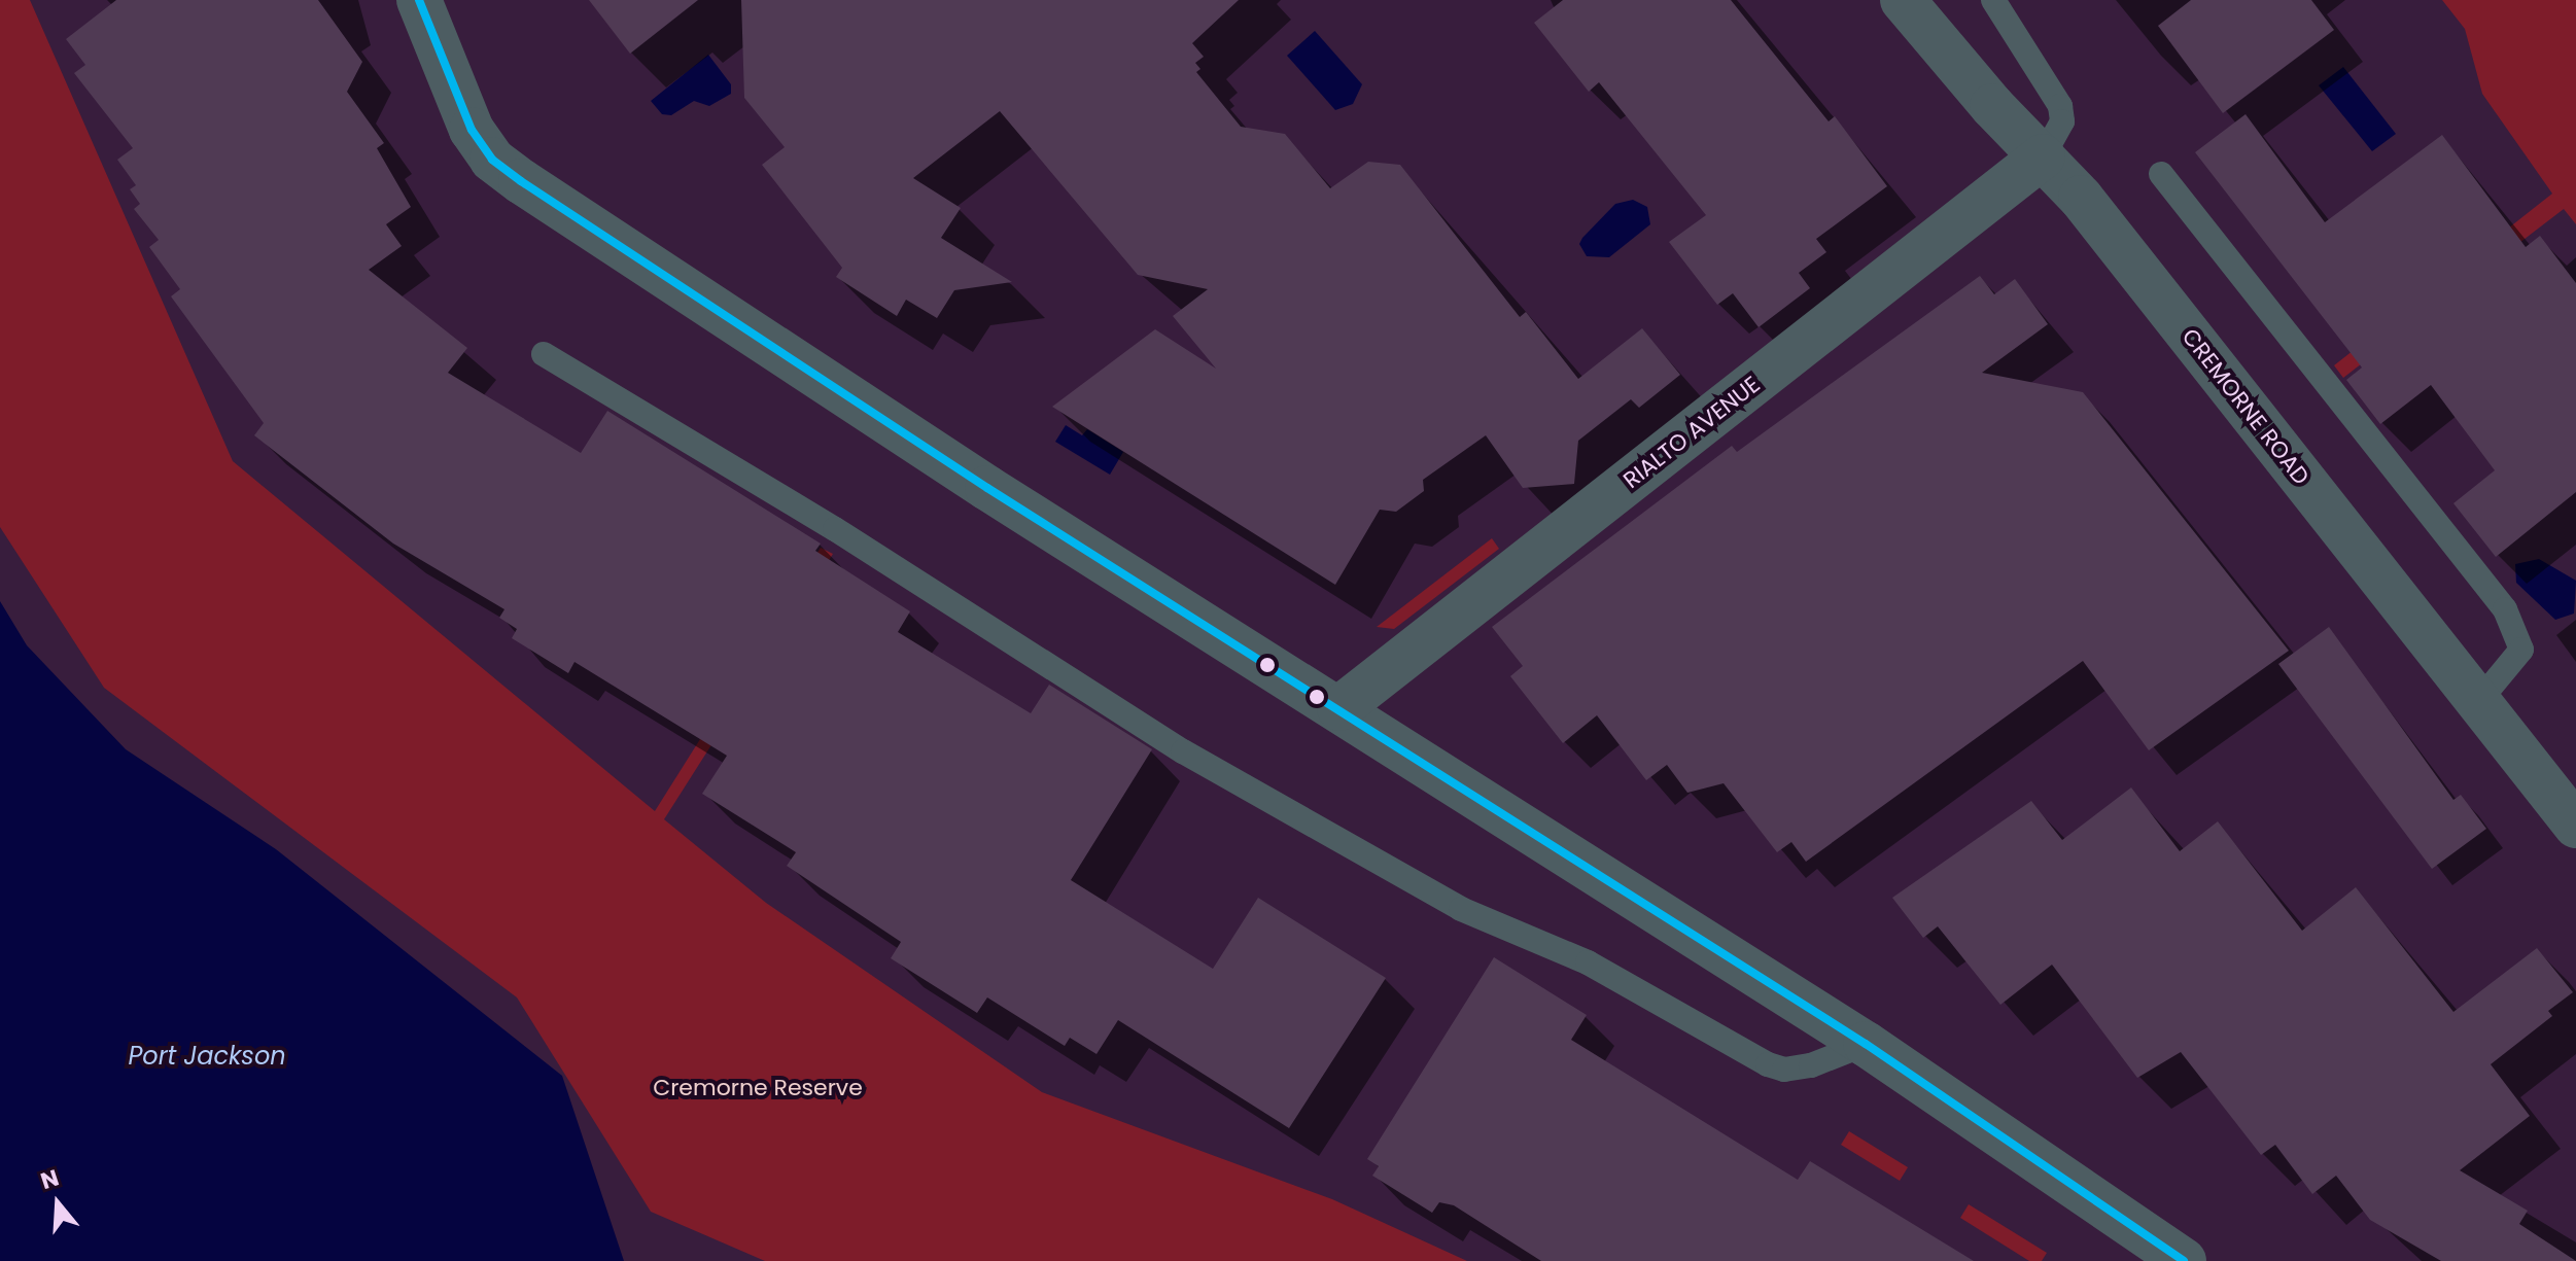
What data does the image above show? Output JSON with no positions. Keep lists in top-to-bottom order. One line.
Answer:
{"streets":{"street":["CREMORNE ROAD","RIALTO AVENUE"]},"crossings":[["CREMORNE ROAD","RIALTO AVENUE"]],"water":["Port Jackson"],"parks":["Cremorne Reserve"],"north":"top"}
